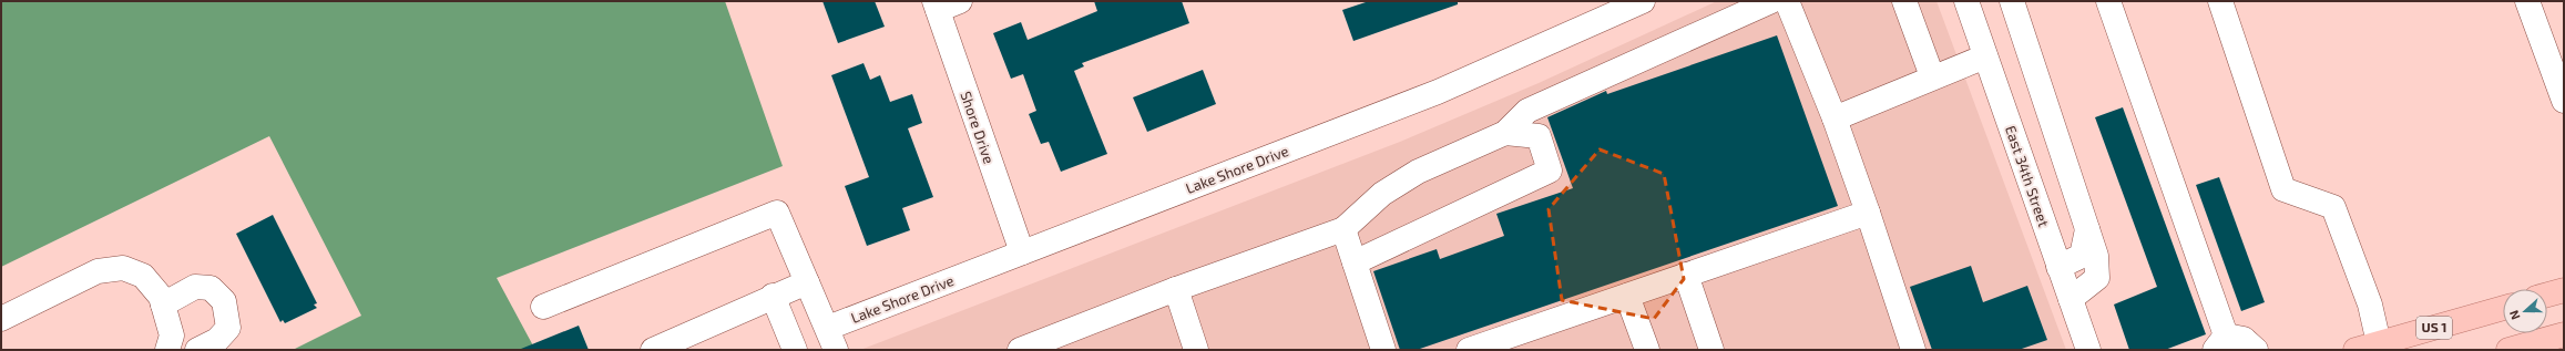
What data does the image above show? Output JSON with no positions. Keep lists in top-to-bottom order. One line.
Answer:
{"streets":{"main road":["US 1"],"street":["Shore Drive","Lake Shore Drive","East 34th Street"]},"crossings":[["Shore Drive","Lake Shore Drive"]],"north":"left"}
